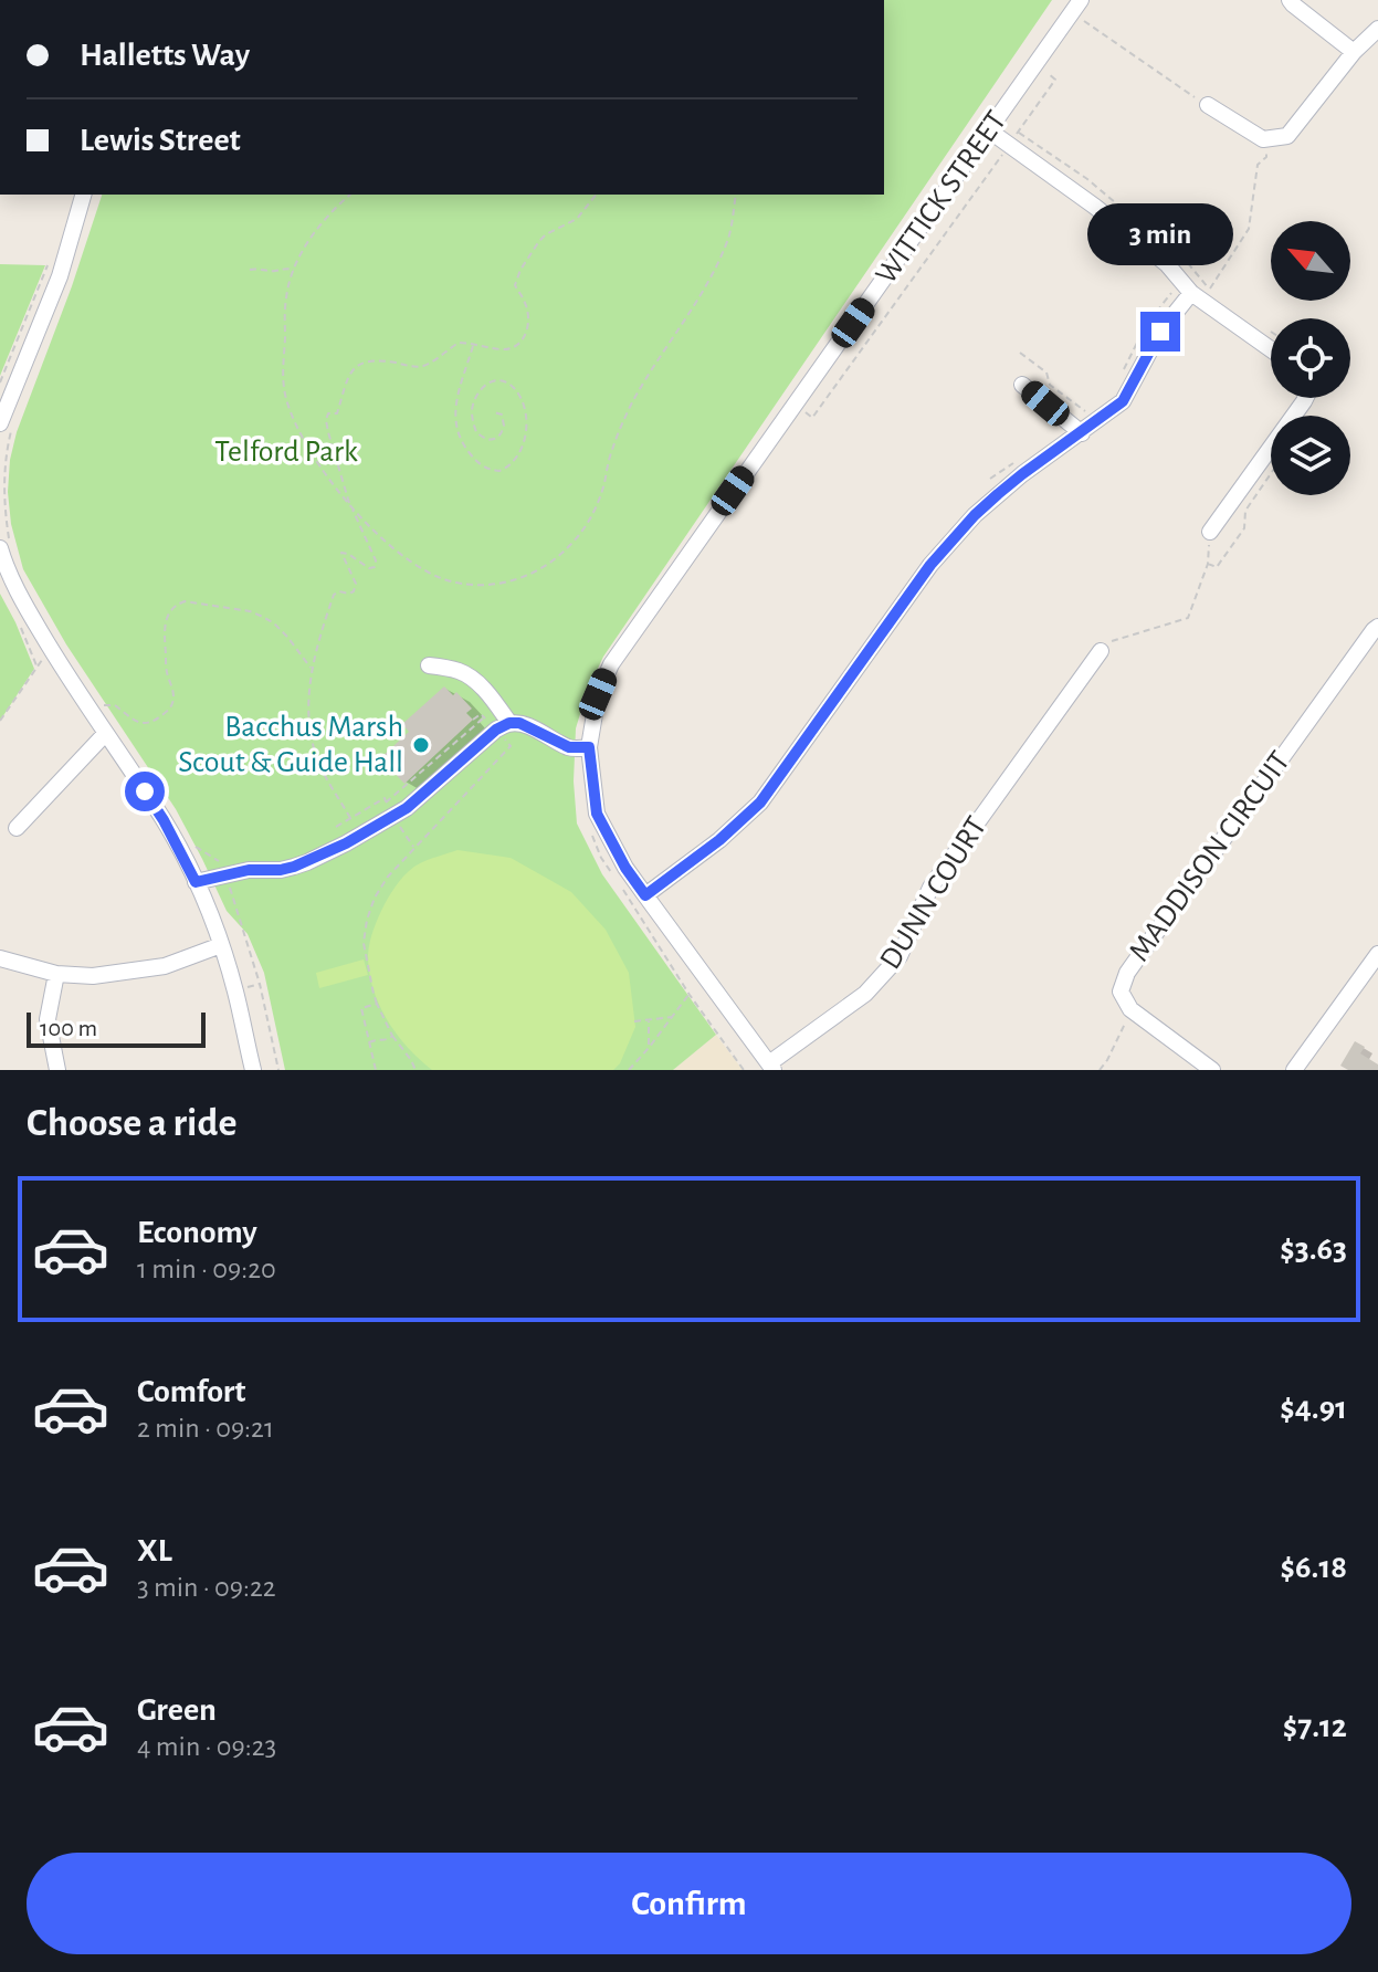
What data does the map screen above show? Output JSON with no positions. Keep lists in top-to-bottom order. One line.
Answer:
{"streets":{"street":["WITTICK STREET","MADDISON CIRCUIT","DUNN COURT"]},"crossings":[["WITTICK STREET","DUNN COURT"]],"parks":["Telford Park"],"places":["Bacchus Marsh Scout & Guide Hall"],"scale_bar":"100 m","north":"top left","page":{"banner":["Halletts Way","Lewis Street"],"bubble":"3 min","scale":"100 m","heading":"Choose a ride","list":[{"name":"Economy","note":"1 min · 09:20","value":"$3.63"},{"name":"Comfort","note":"2 min · 09:21","value":"$4.91"},{"name":"XL","note":"3 min · 09:22","value":"$6.18"},{"name":"Green","note":"4 min · 09:23","value":"$7.12"}],"buttons":"Confirm"}}
